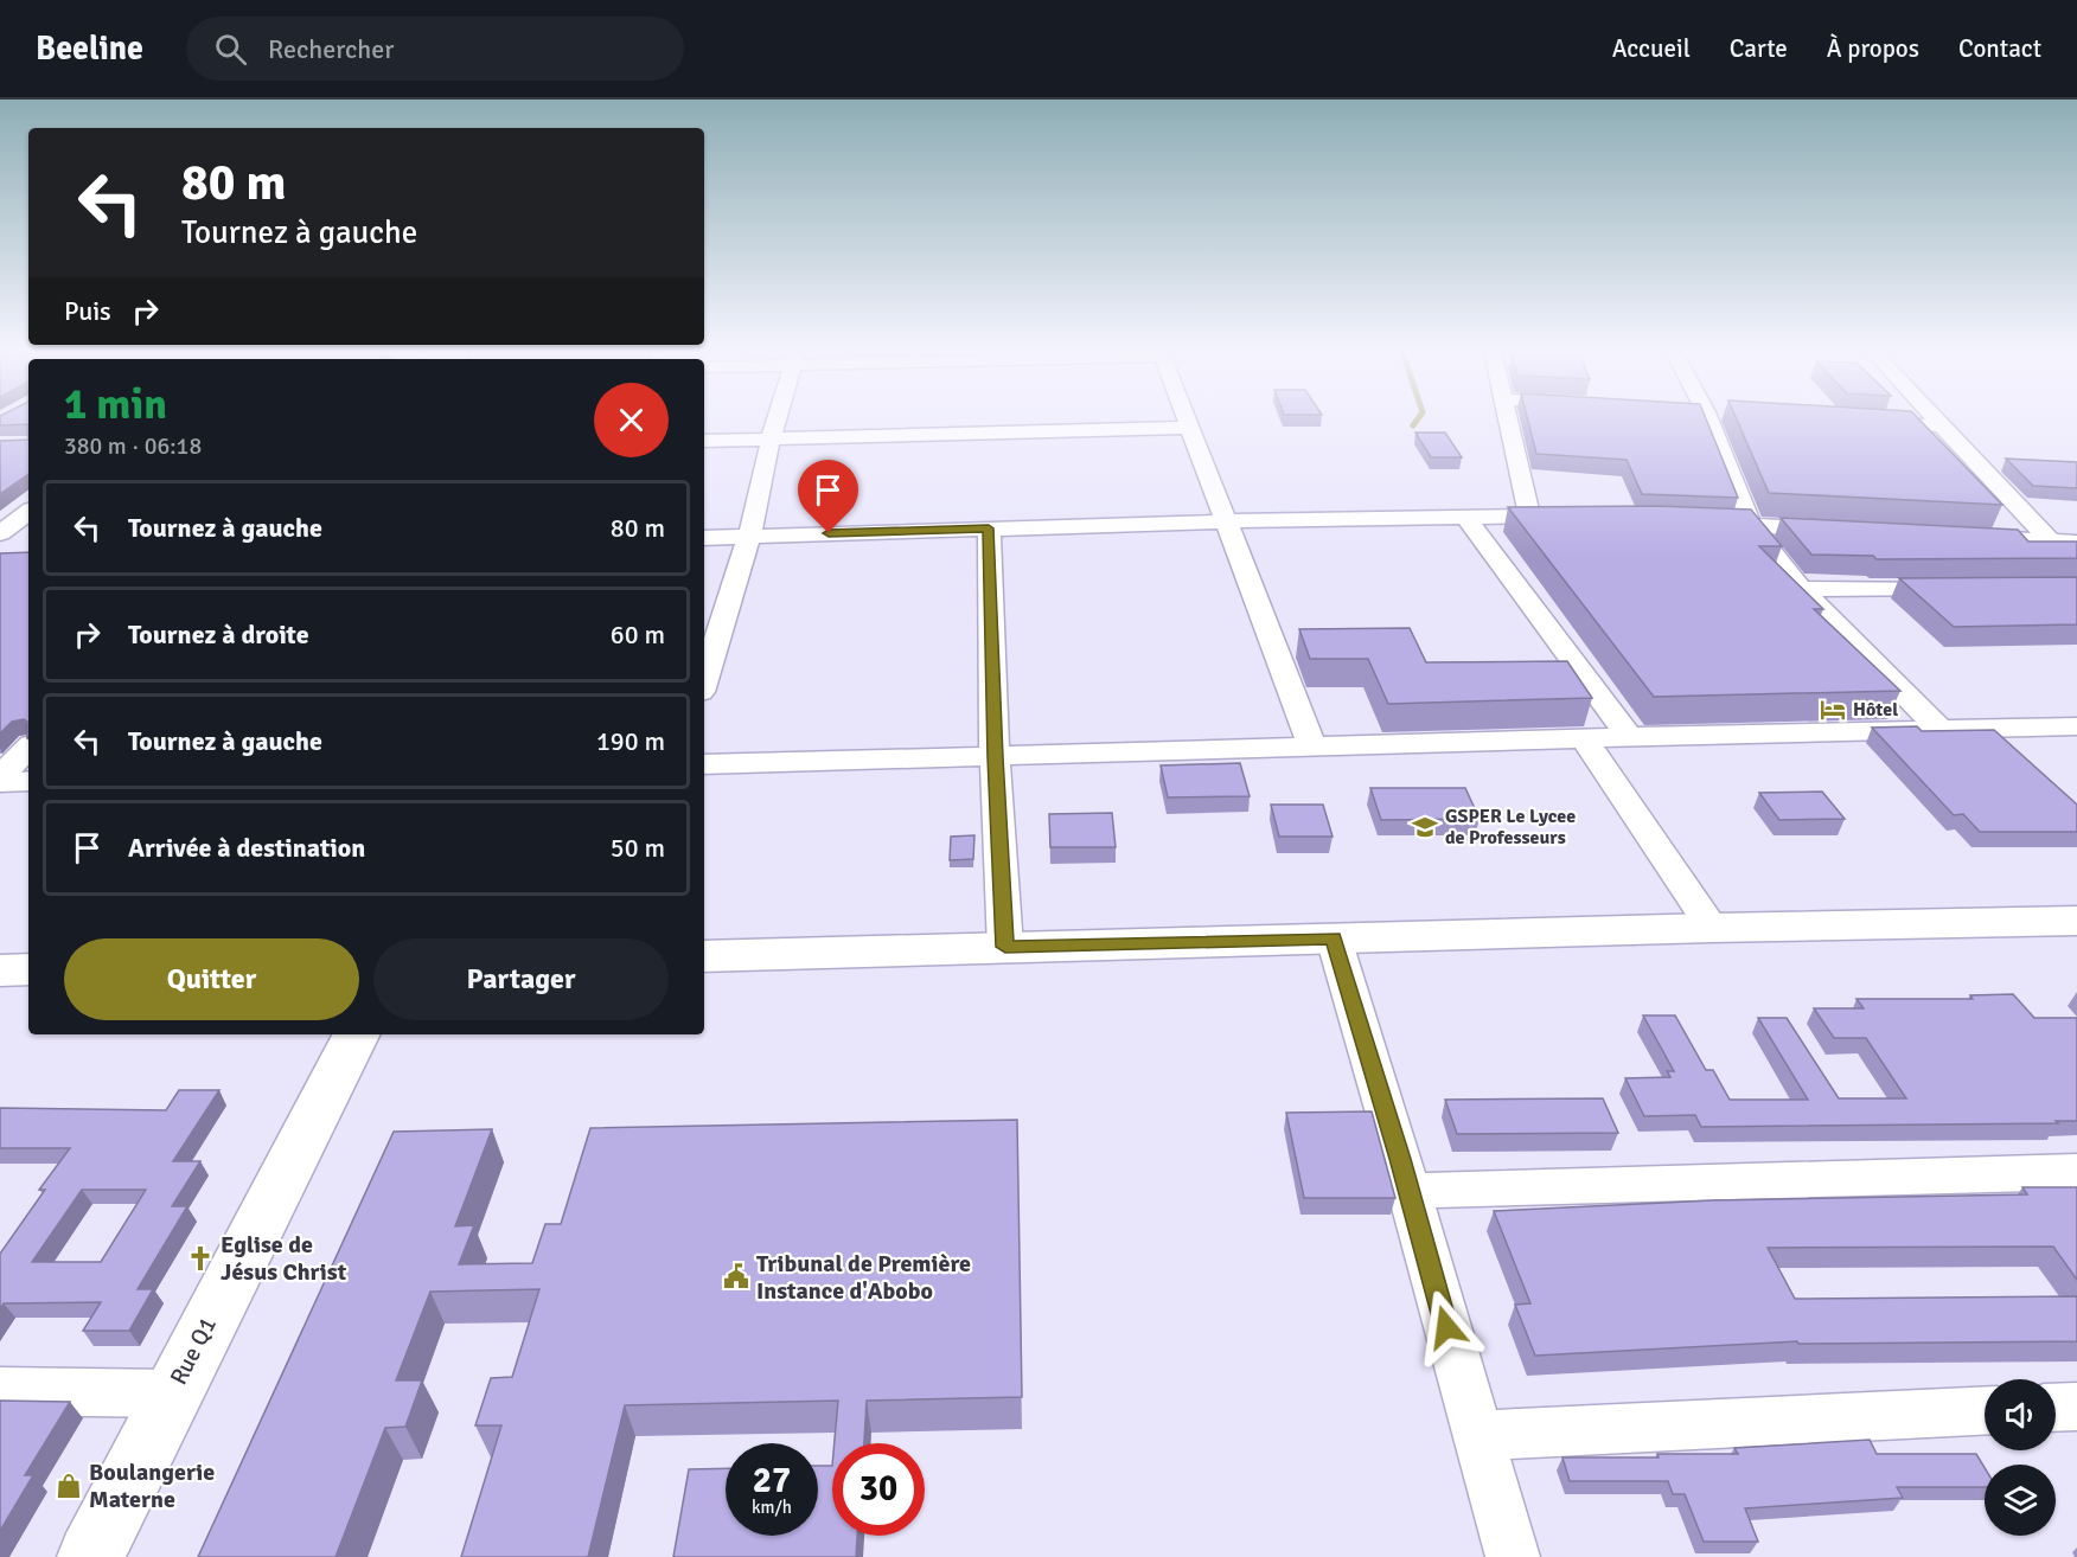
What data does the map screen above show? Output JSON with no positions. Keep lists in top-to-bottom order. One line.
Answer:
{"streets":{"street":["Rue Q1"]},"places":{"hotel":["Hôtel"],"school or university":["GSPER Le Lycee de Professeurs"],"church":["Eglise de Jésus Christ"],"public building":["Tribunal de Première Instance d'Abobo"],"shop":["Boulangerie Materne"]},"page":{"header":"Beeline","search":"Rechercher","nav":["Accueil","Carte","À propos","Contact"],"turn":["80 m","Tournez à gauche"],"then":"Puis","heading":["1 min","380 m · 06:18"],"list":[{"name":"Tournez à gauche","value":"80 m"},{"name":"Tournez à droite","value":"60 m"},{"name":"Tournez à gauche","value":"190 m"},{"name":"Arrivée à destination","value":"50 m"}],"buttons":["Quitter","Partager"],"speed":"27 km/h","limit":"30"}}
